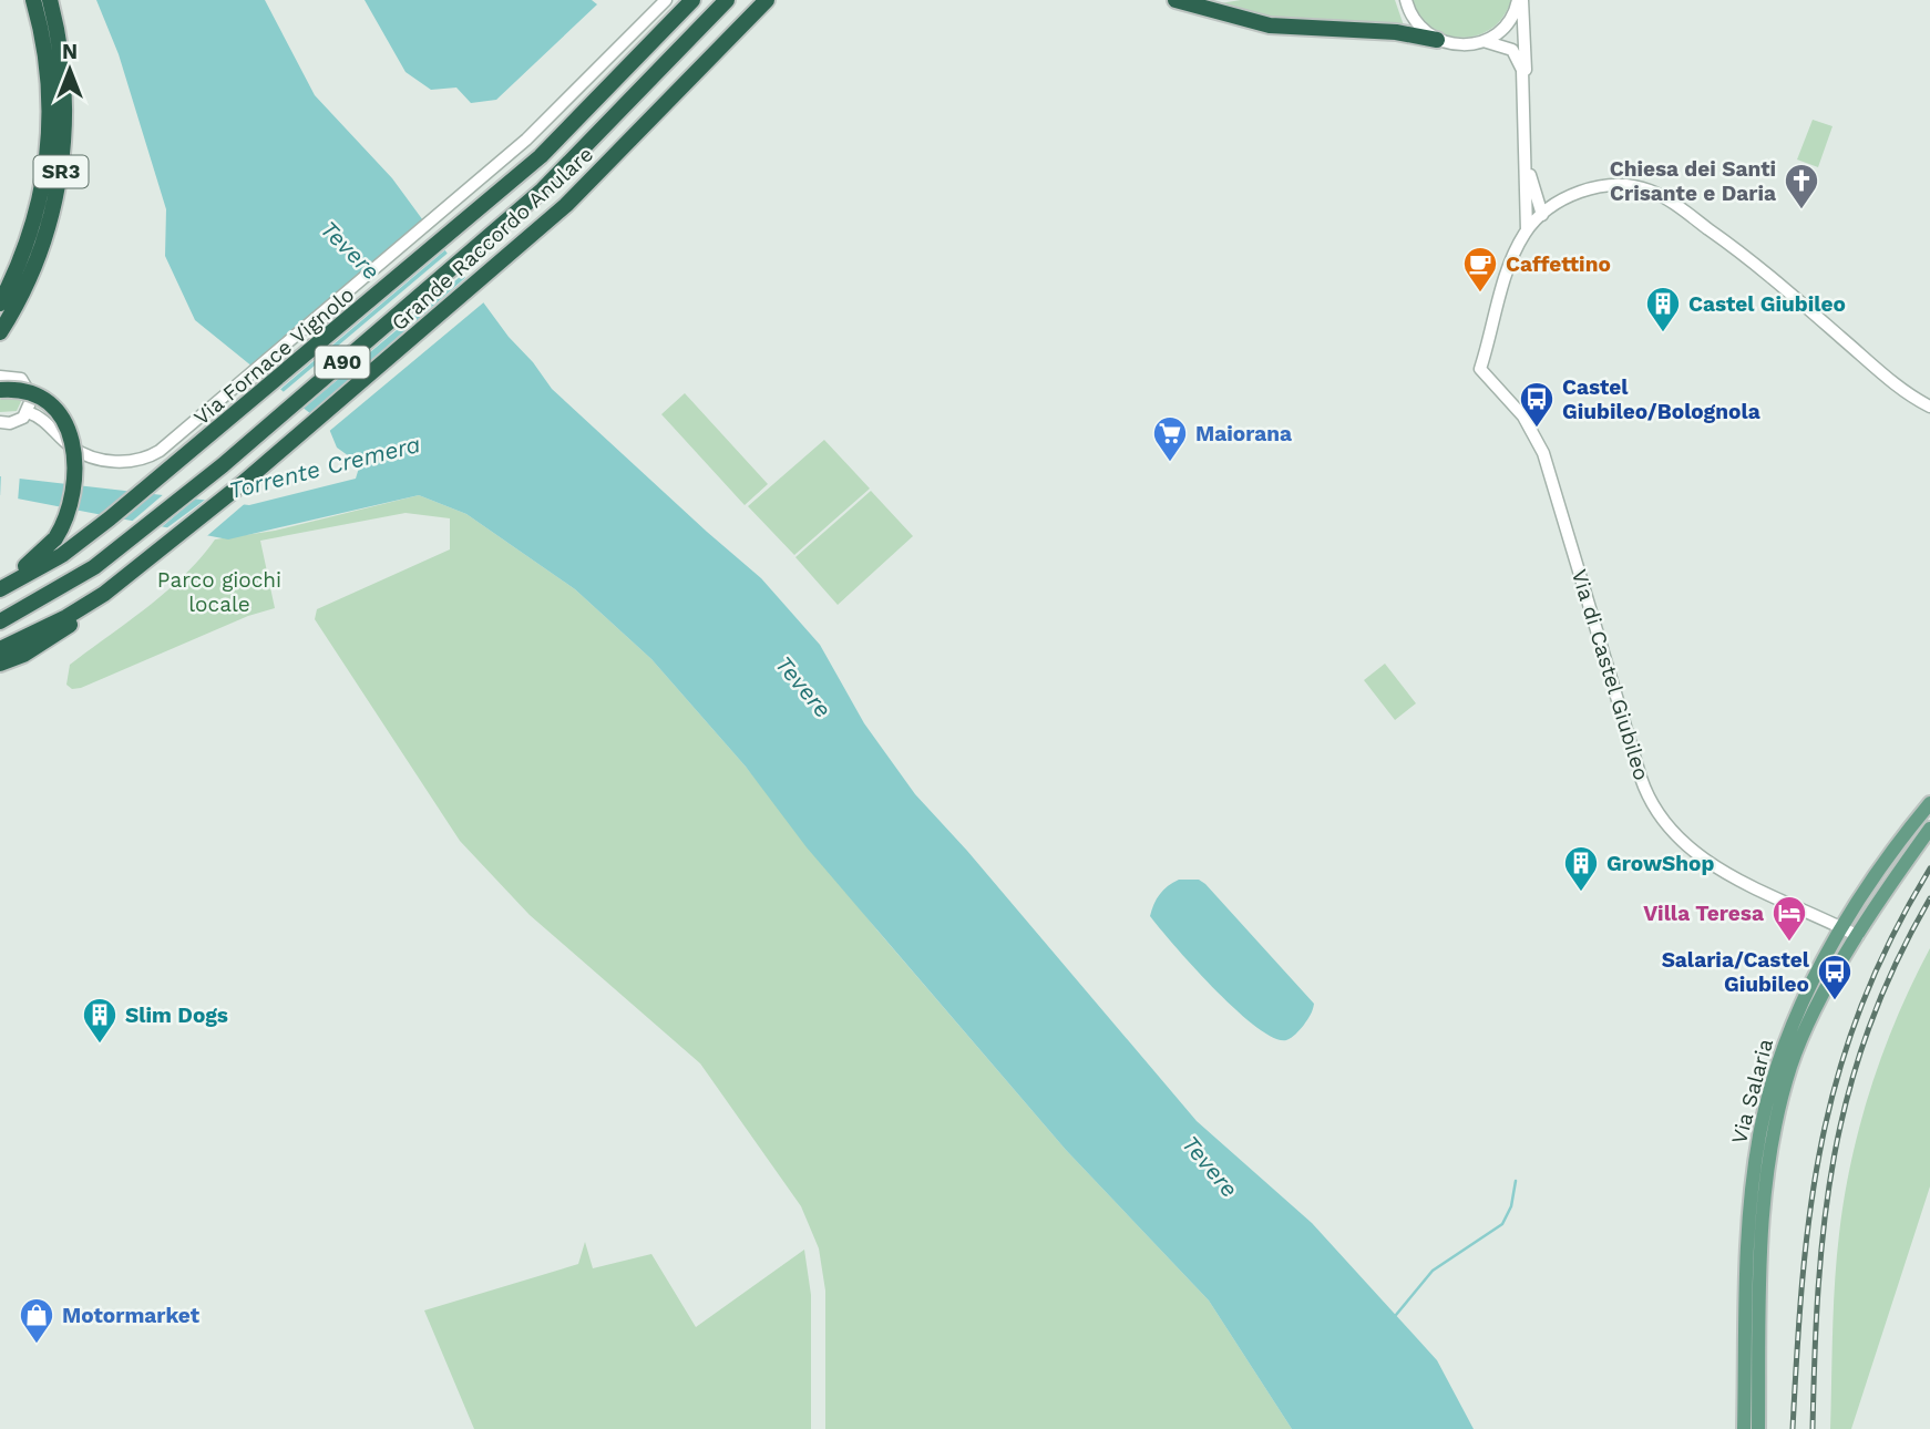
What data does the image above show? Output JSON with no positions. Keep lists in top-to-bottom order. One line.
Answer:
{"streets":{"highway":["SR3","Grande Raccordo Anulare","A90"],"main road":["Via Salaria"],"street":["Via Fornace Vignolo","Via di Castel Giubileo"]},"crossings":[["Via di Castel Giubileo","Via Salaria"]],"water":["Tevere","Torrente Cremera"],"parks":["Parco giochi locale"],"places":{"church":["Chiesa dei Santi Crisante e Daria"],"cafe":["Caffettino"],"building":["Castel Giubileo","GrowShop","Slim Dogs"],"bus stop":["Castel Giubileo/Bolognola","Salaria/Castel Giubileo"],"supermarket":["Maiorana"],"hotel":["Villa Teresa"],"shop":["Motormarket"]},"north":"top"}
